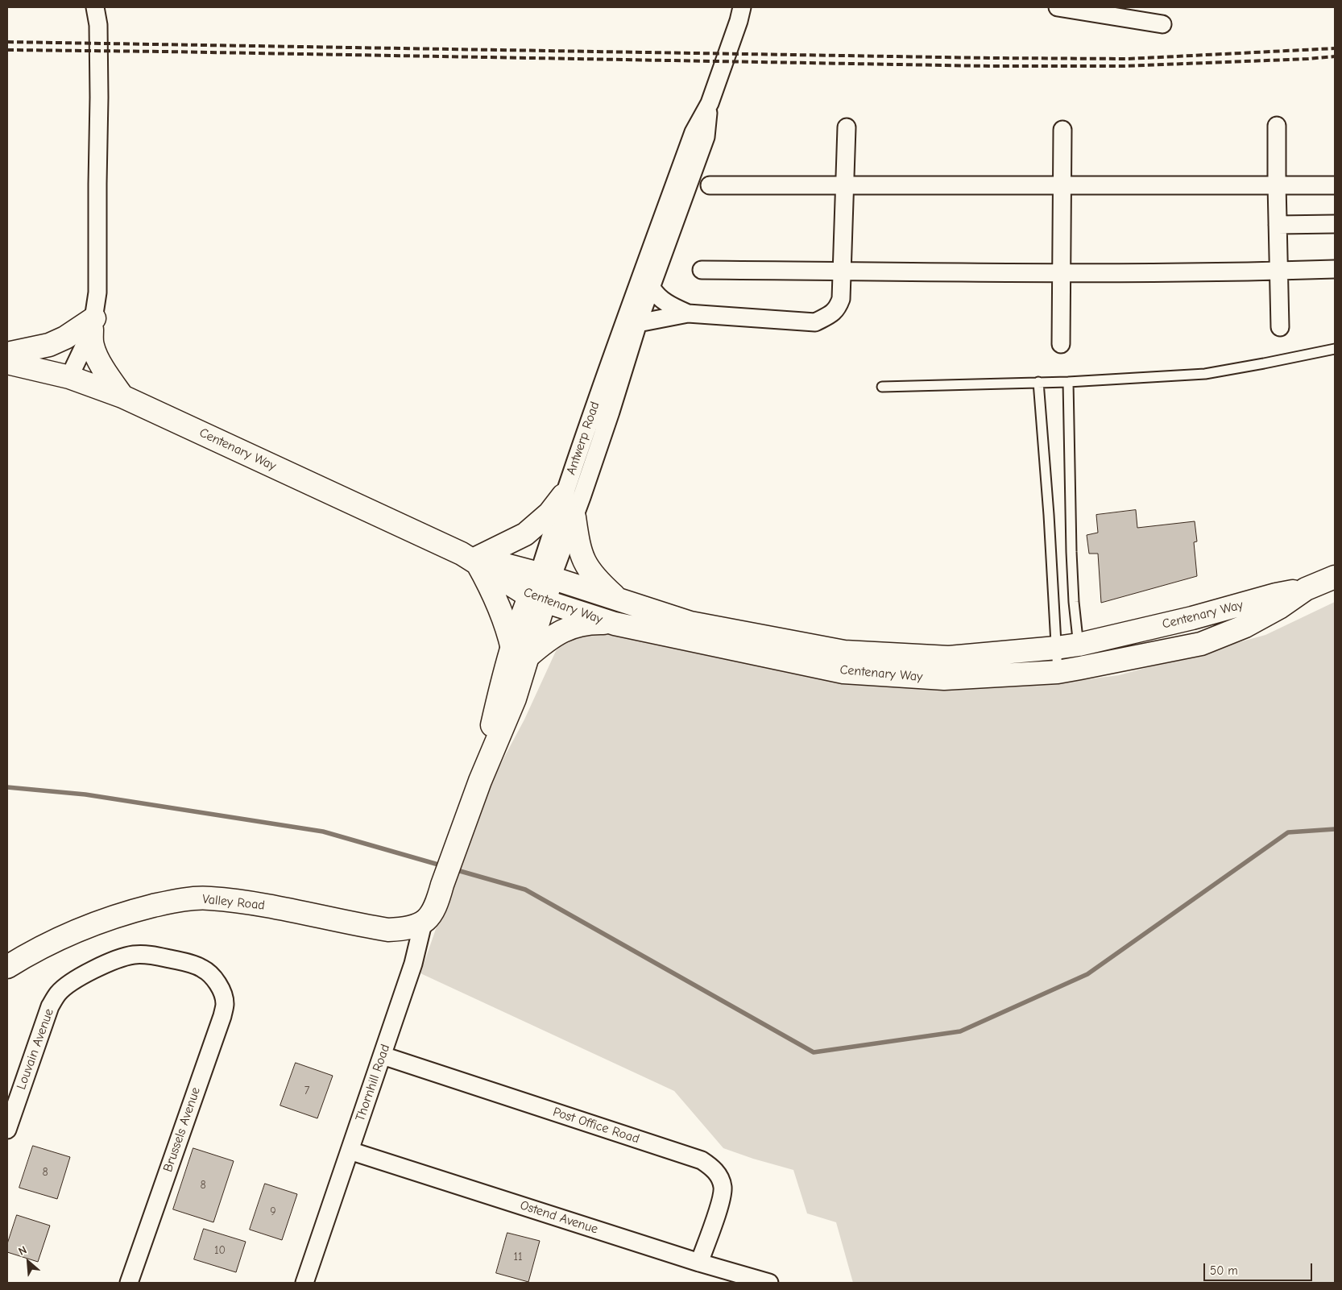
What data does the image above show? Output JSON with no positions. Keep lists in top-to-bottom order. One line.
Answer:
{"streets":{"main road":["Antwerp Road","Centenary Way","Valley Road","Thornhill Road"],"street":["Louvain Avenue","Post Office Road","Brussels Avenue","Ostend Avenue"]},"crossings":[["Antwerp Road","Centenary Way"],["Antwerp Road","Thornhill Road"],["Valley Road","Thornhill Road"],["Louvain Avenue","Brussels Avenue"],["Thornhill Road","Post Office Road"],["Thornhill Road","Ostend Avenue"],["Post Office Road","Ostend Avenue"]],"house_numbers":["7","8","8","9","10","11"],"scale_bar":"50 m","north":"top left"}
